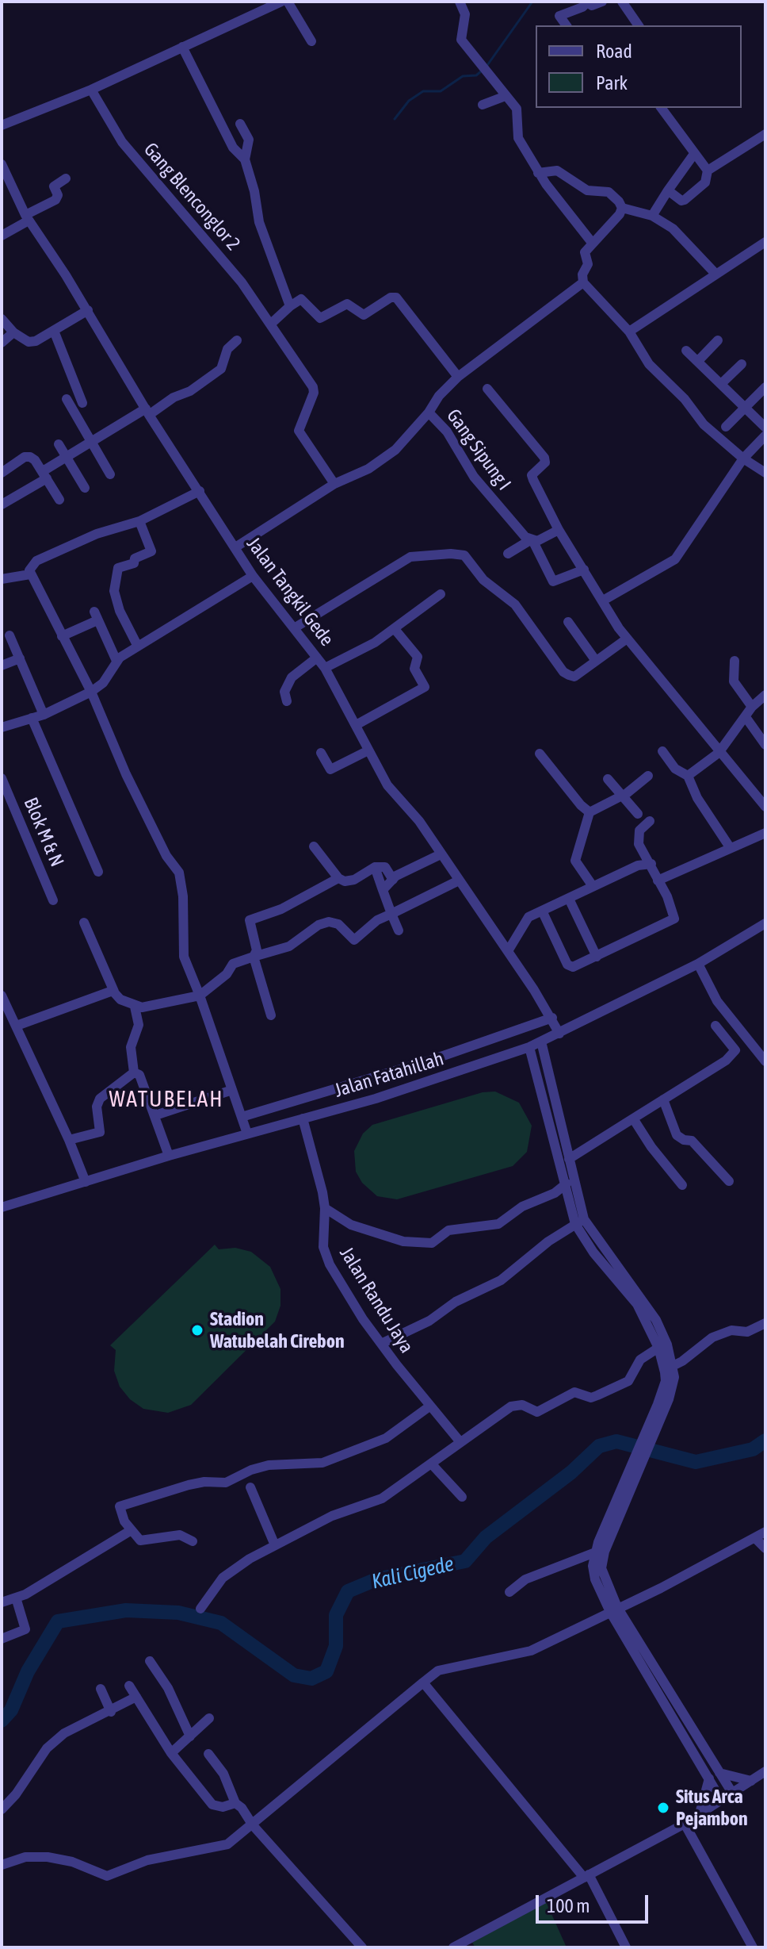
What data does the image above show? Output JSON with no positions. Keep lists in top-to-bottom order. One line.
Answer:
{"streets":{"street":["Gang Blenconglor 2","Gang Sipung I","Jalan Tangkil Gede","Blok M & N","Jalan Fatahillah","Jalan Randu Jaya"]},"crossings":[["Jalan Tangkil Gede","Jalan Fatahillah"],["Jalan Fatahillah","Jalan Randu Jaya"]],"districts":["WATUBELAH"],"water":["Kali Cigede"],"places":["Stadion Watubelah Cirebon","Situs Arca Pejambon"],"legend":["Road","Park"],"scale_bar":"100 m"}
